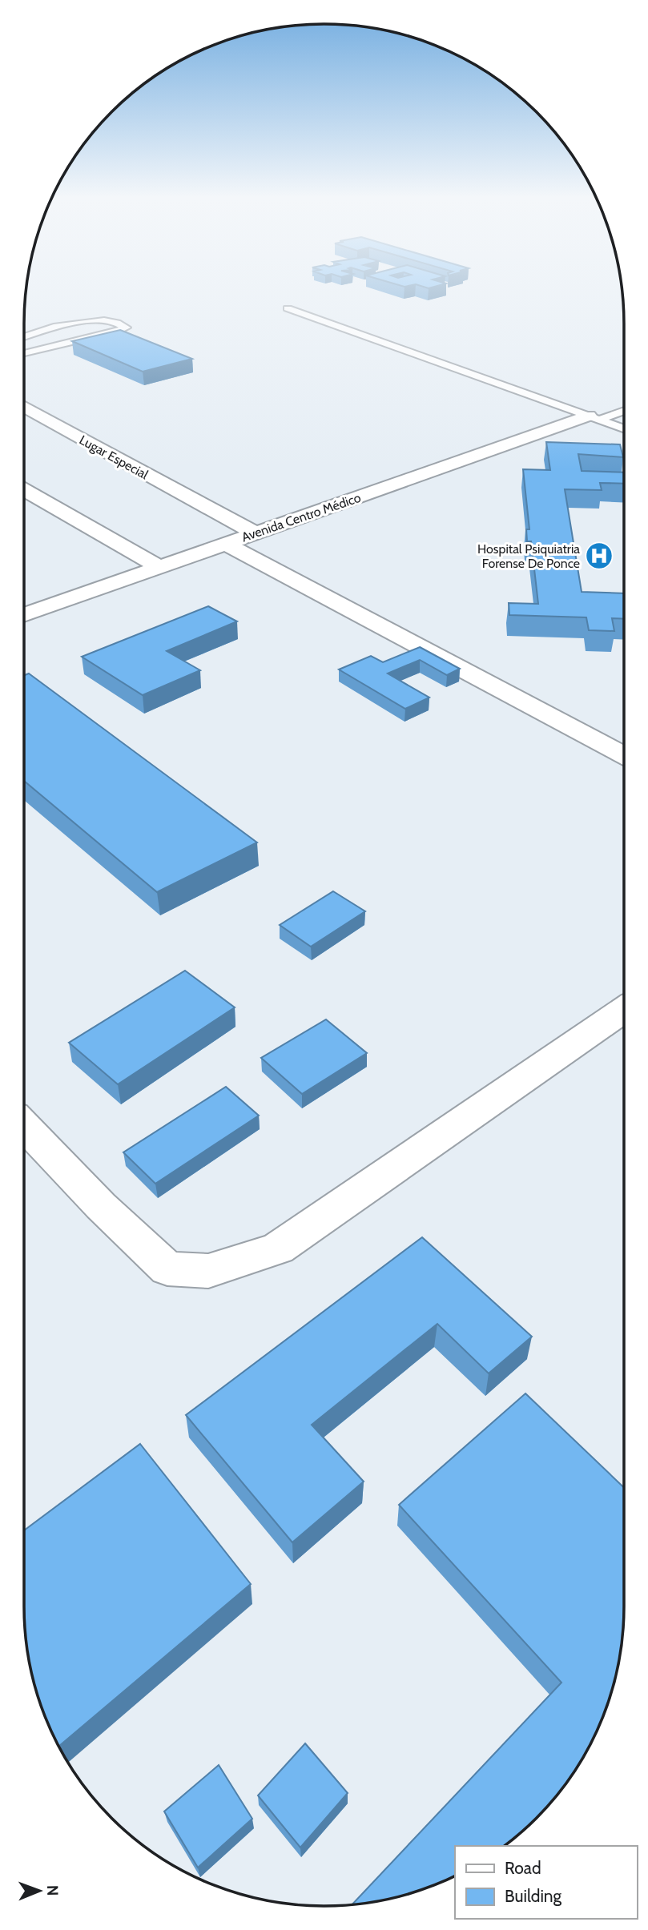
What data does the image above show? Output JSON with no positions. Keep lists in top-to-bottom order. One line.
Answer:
{"streets":{"street":["Lugar Especial","Avenida Centro Médico"]},"crossings":[["Lugar Especial","Avenida Centro Médico"]],"places":{"hospital":["Hospital Psiquiatria Forense De Ponce"]},"legend":["Road","Building"],"north":"right"}
